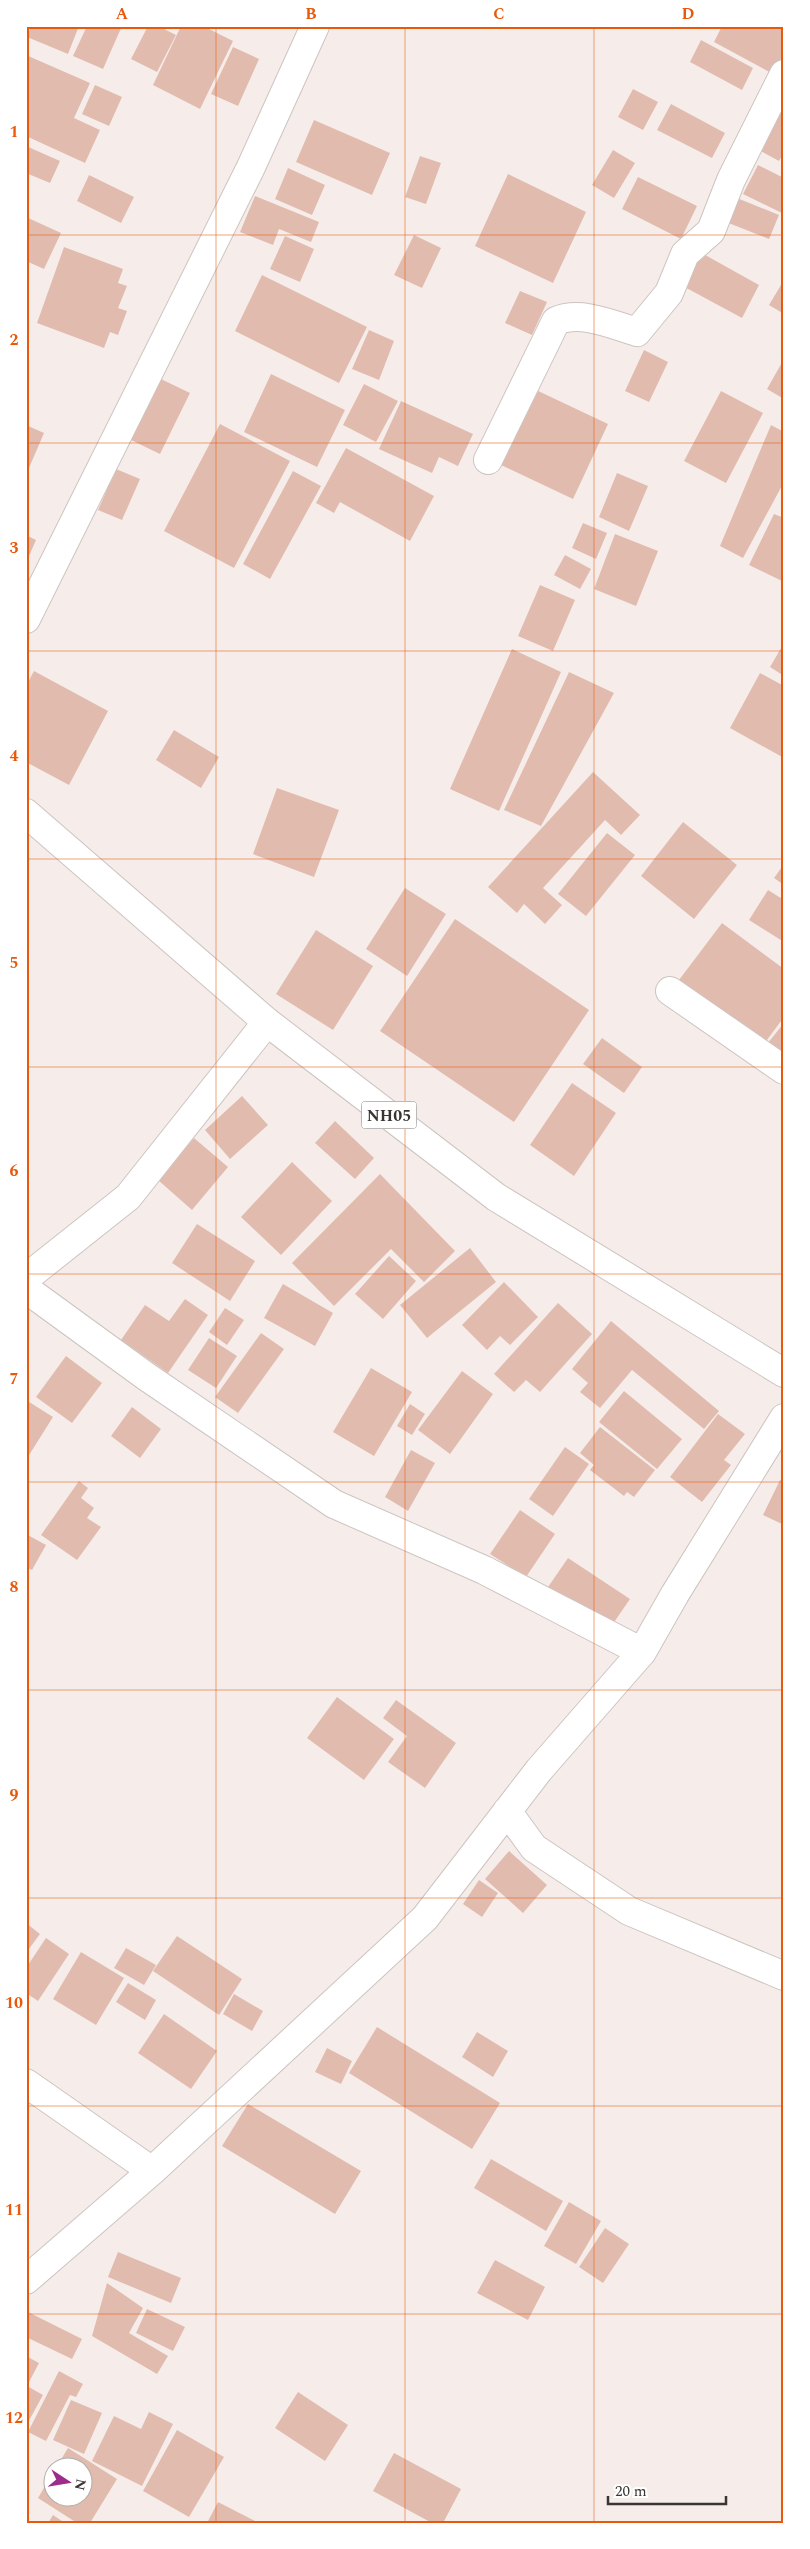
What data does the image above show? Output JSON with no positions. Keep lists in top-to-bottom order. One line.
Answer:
{"streets":{"street":["NH05"]},"scale_bar":"20 m","north":"right","grid":{"columns":["A","B","C","D"],"rows":["1","2","3","4","5","6","7","8","9","10","11","12"]}}
